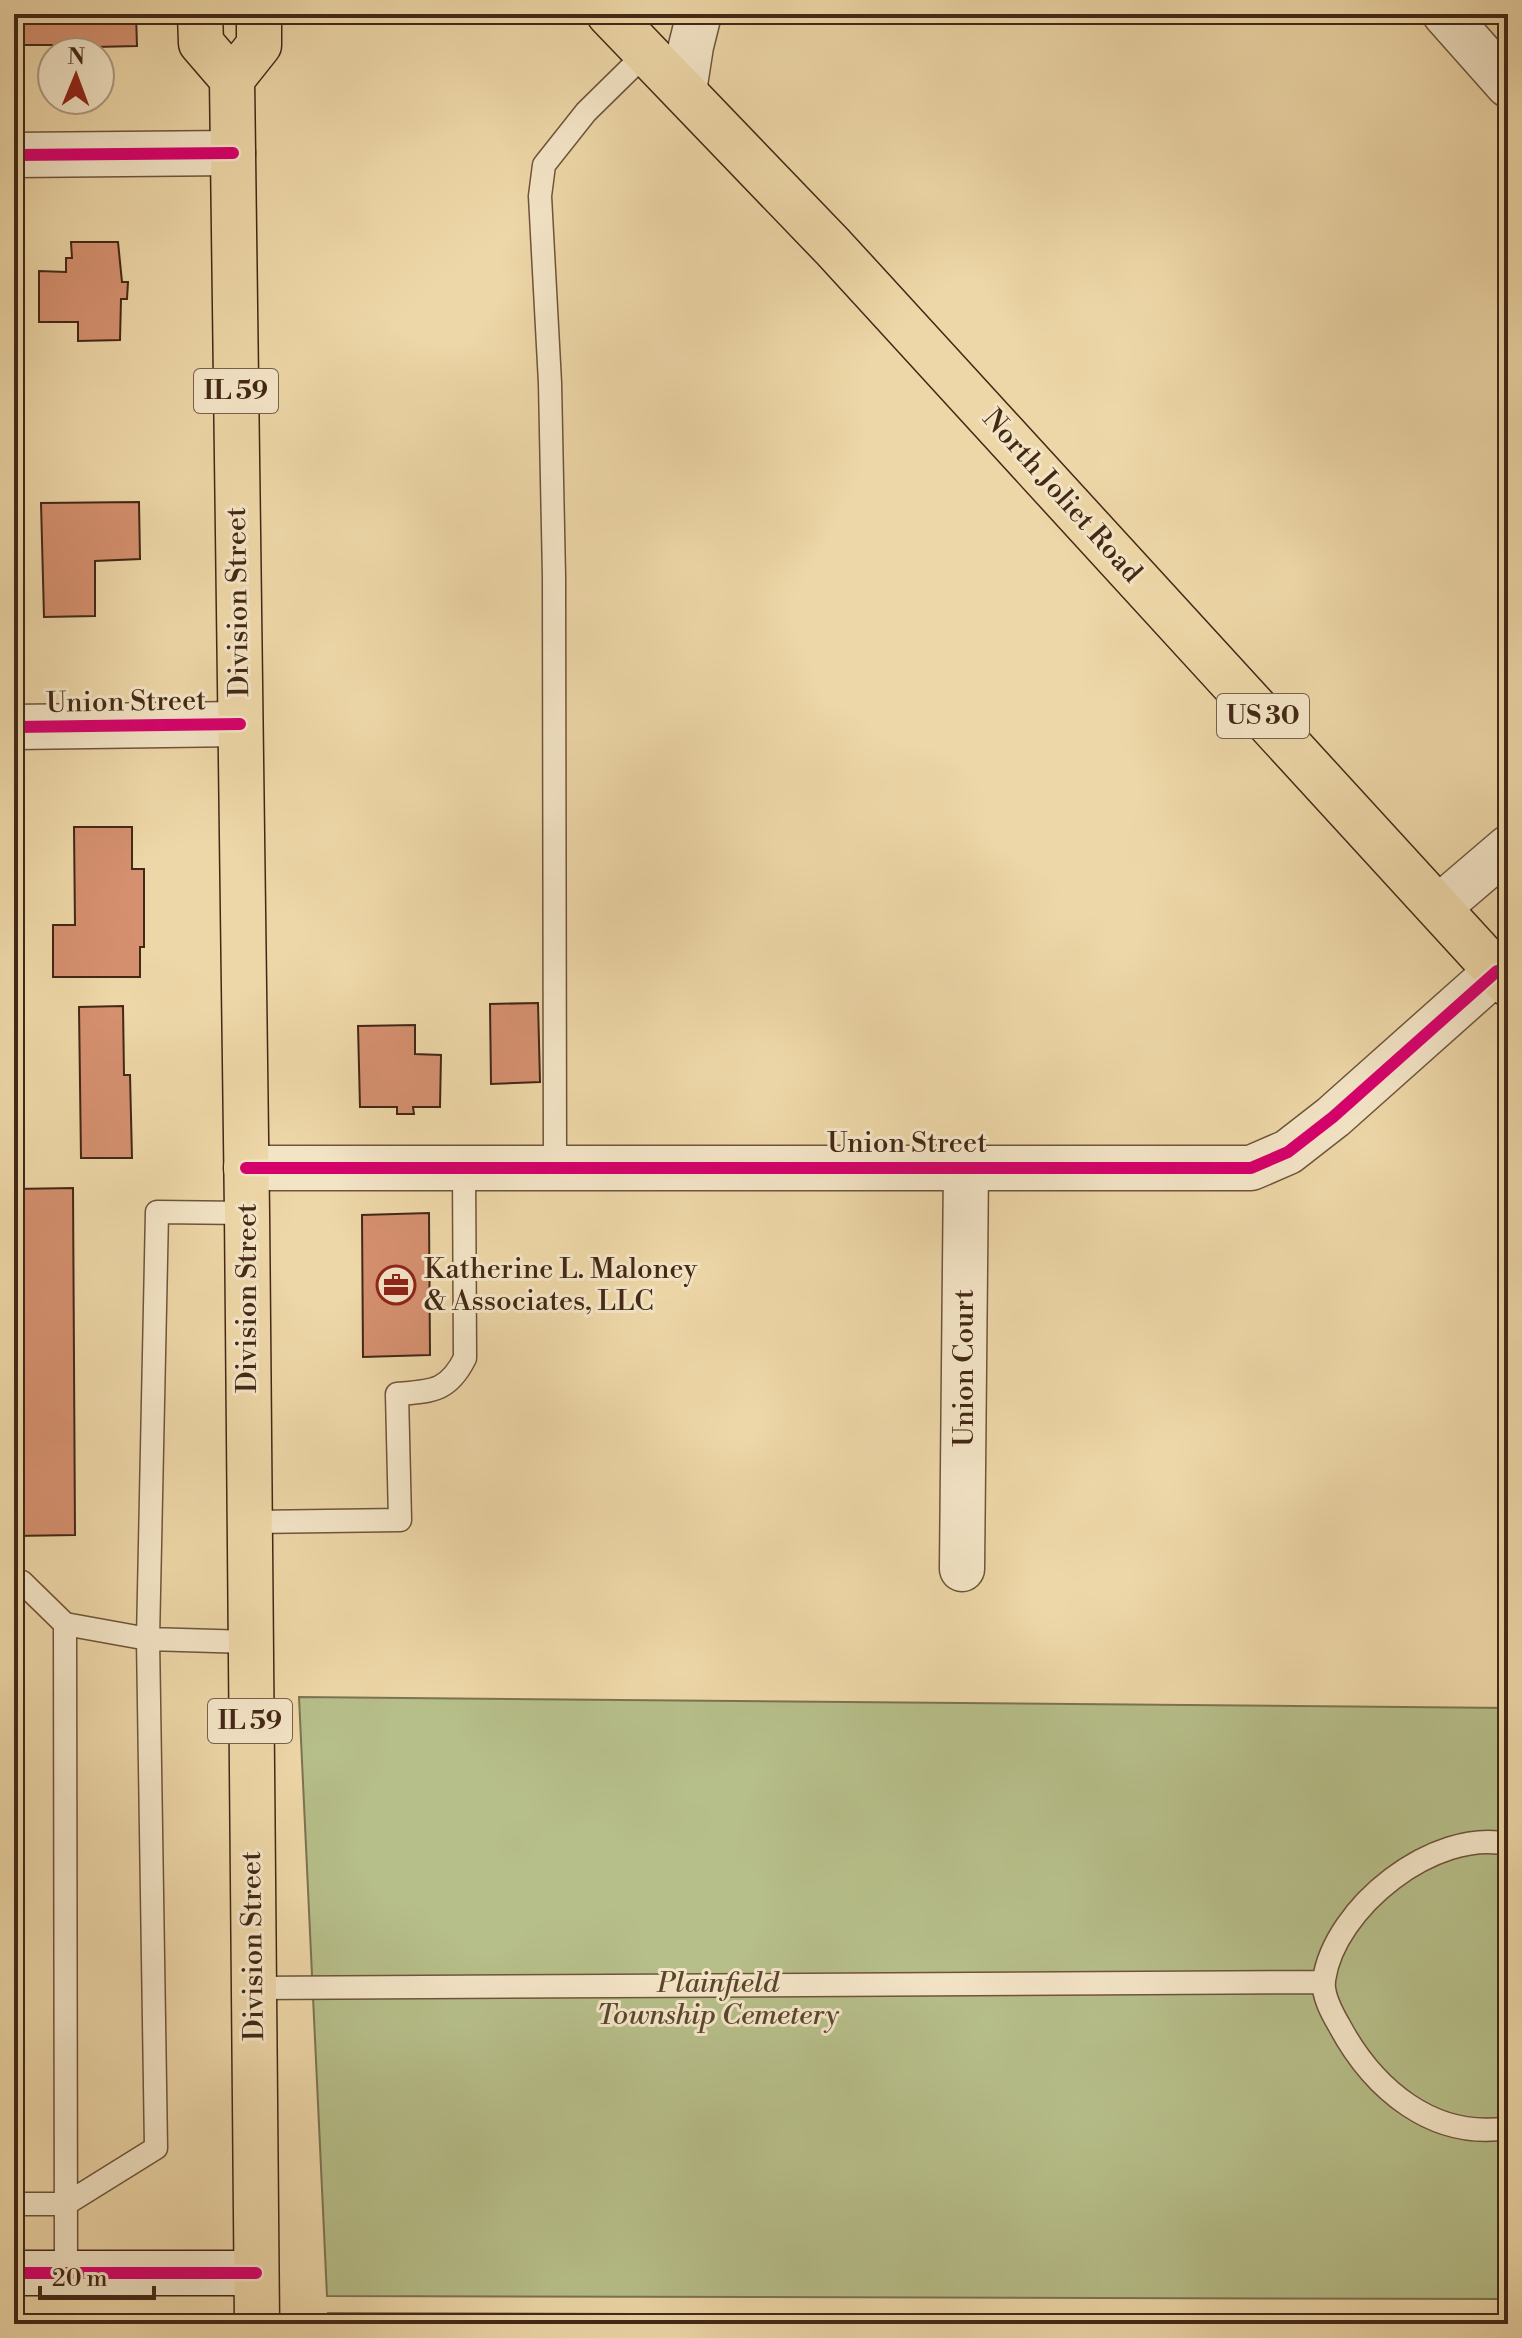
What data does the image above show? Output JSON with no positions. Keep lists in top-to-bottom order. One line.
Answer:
{"streets":{"main road":["IL 59","North Joliet Road","Division Street","US 30"],"street":["Union Street","Union Court"]},"crossings":[["North Joliet Road","Union Street"],["Division Street","Union Street"],["Union Street","Union Court"]],"parks":["Plainfield Township Cemetery"],"places":{"office":["Katherine L. Maloney & Associates, LLC"]},"scale_bar":"20 m","north":"top"}
